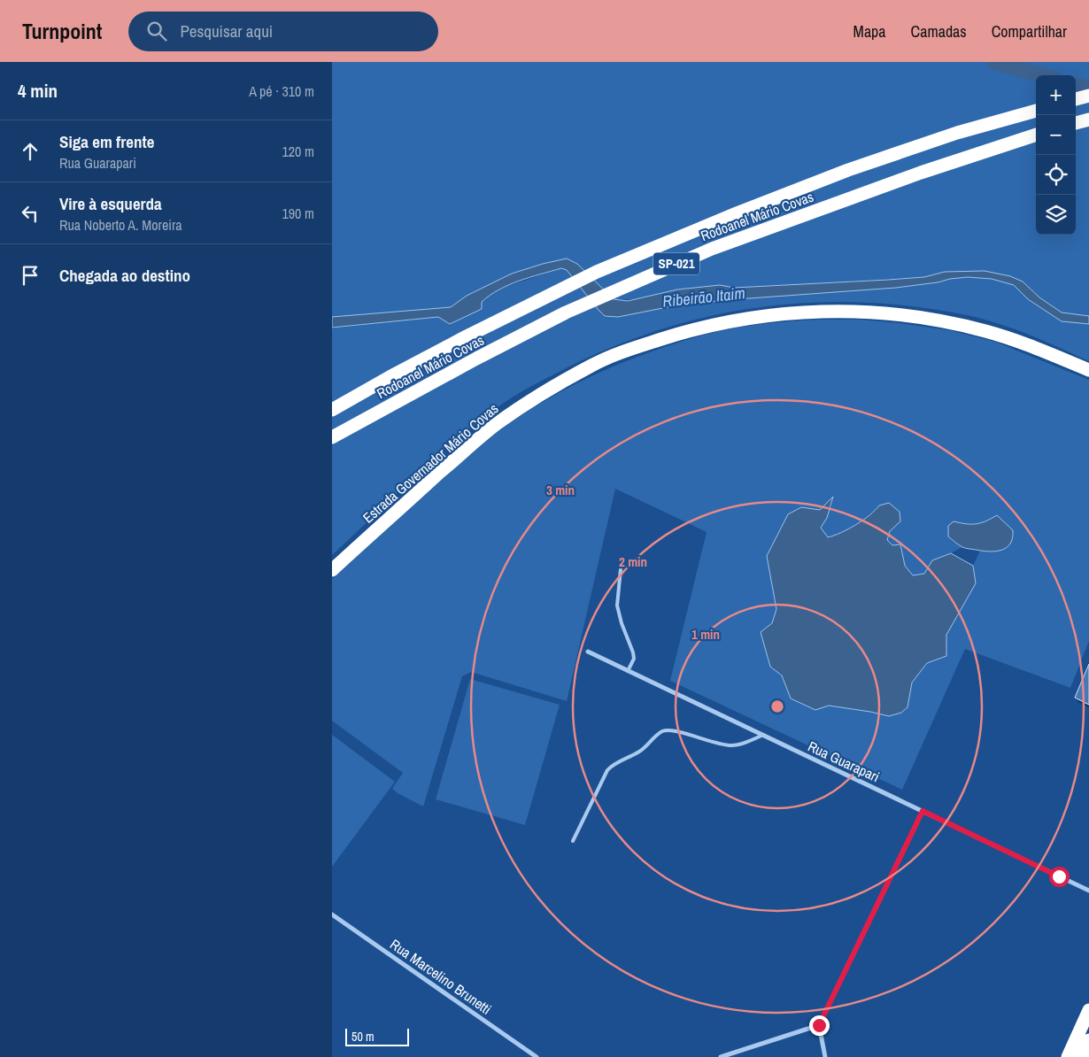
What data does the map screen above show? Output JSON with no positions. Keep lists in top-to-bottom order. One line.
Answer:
{"streets":{"highway":["Rodoanel Mário Covas","SP-021","Estrada Governador Mário Covas"],"street":["Rua Guarapari","Rua Marcelino Brunetti"]},"water":["Ribeirão Itaim"],"scale_bar":"50 m","page":{"header":"Turnpoint","search":"Pesquisar aqui","nav":["Mapa","Camadas","Compartilhar"],"heading":["4 min","A pé · 310 m"],"map_buttons":["+","−"],"list":[["Siga em frente","Rua Guarapari","120 m"],["Vire à esquerda","Rua Noberto A. Moreira","190 m"],"Chegada ao destino"],"scale":"50 m"},"rings":["3 min","2 min","1 min"]}
